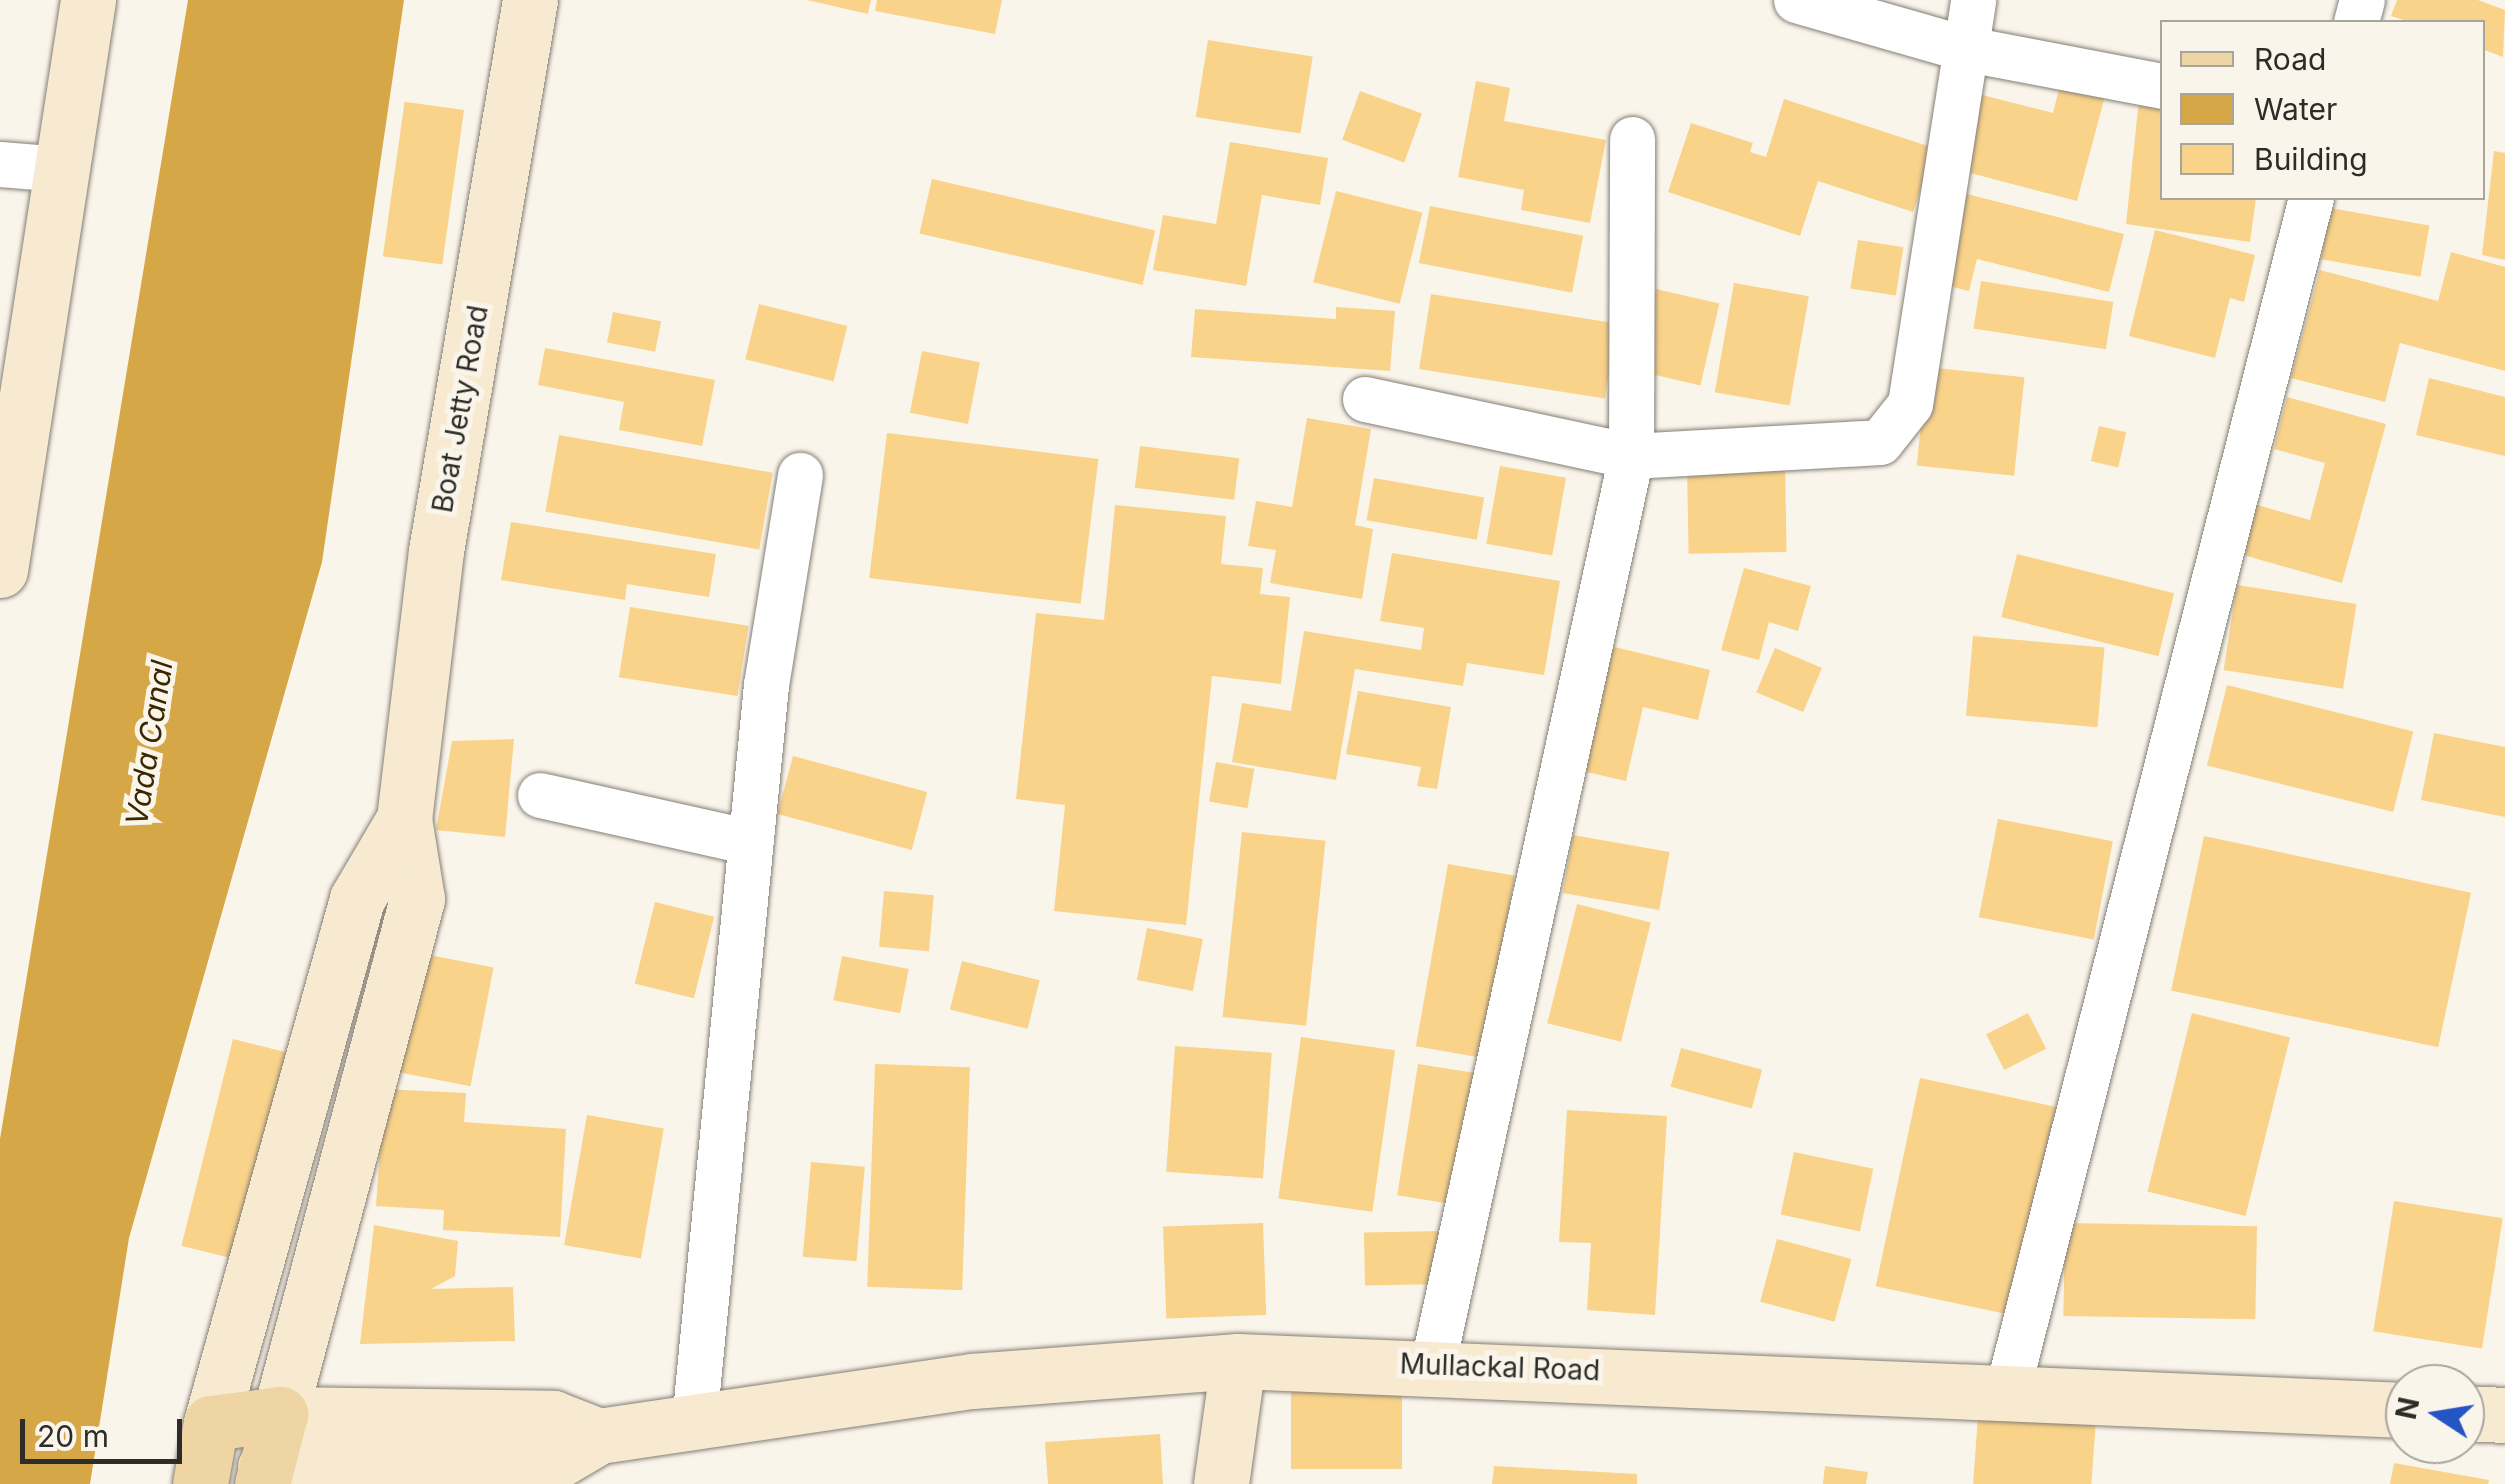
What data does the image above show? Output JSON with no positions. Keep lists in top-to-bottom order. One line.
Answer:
{"streets":{"main road":["Boat Jetty Road","Mullackal Road"]},"water":["Vada Canal"],"legend":["Road","Water","Building"],"scale_bar":"20 m","north":"left"}
